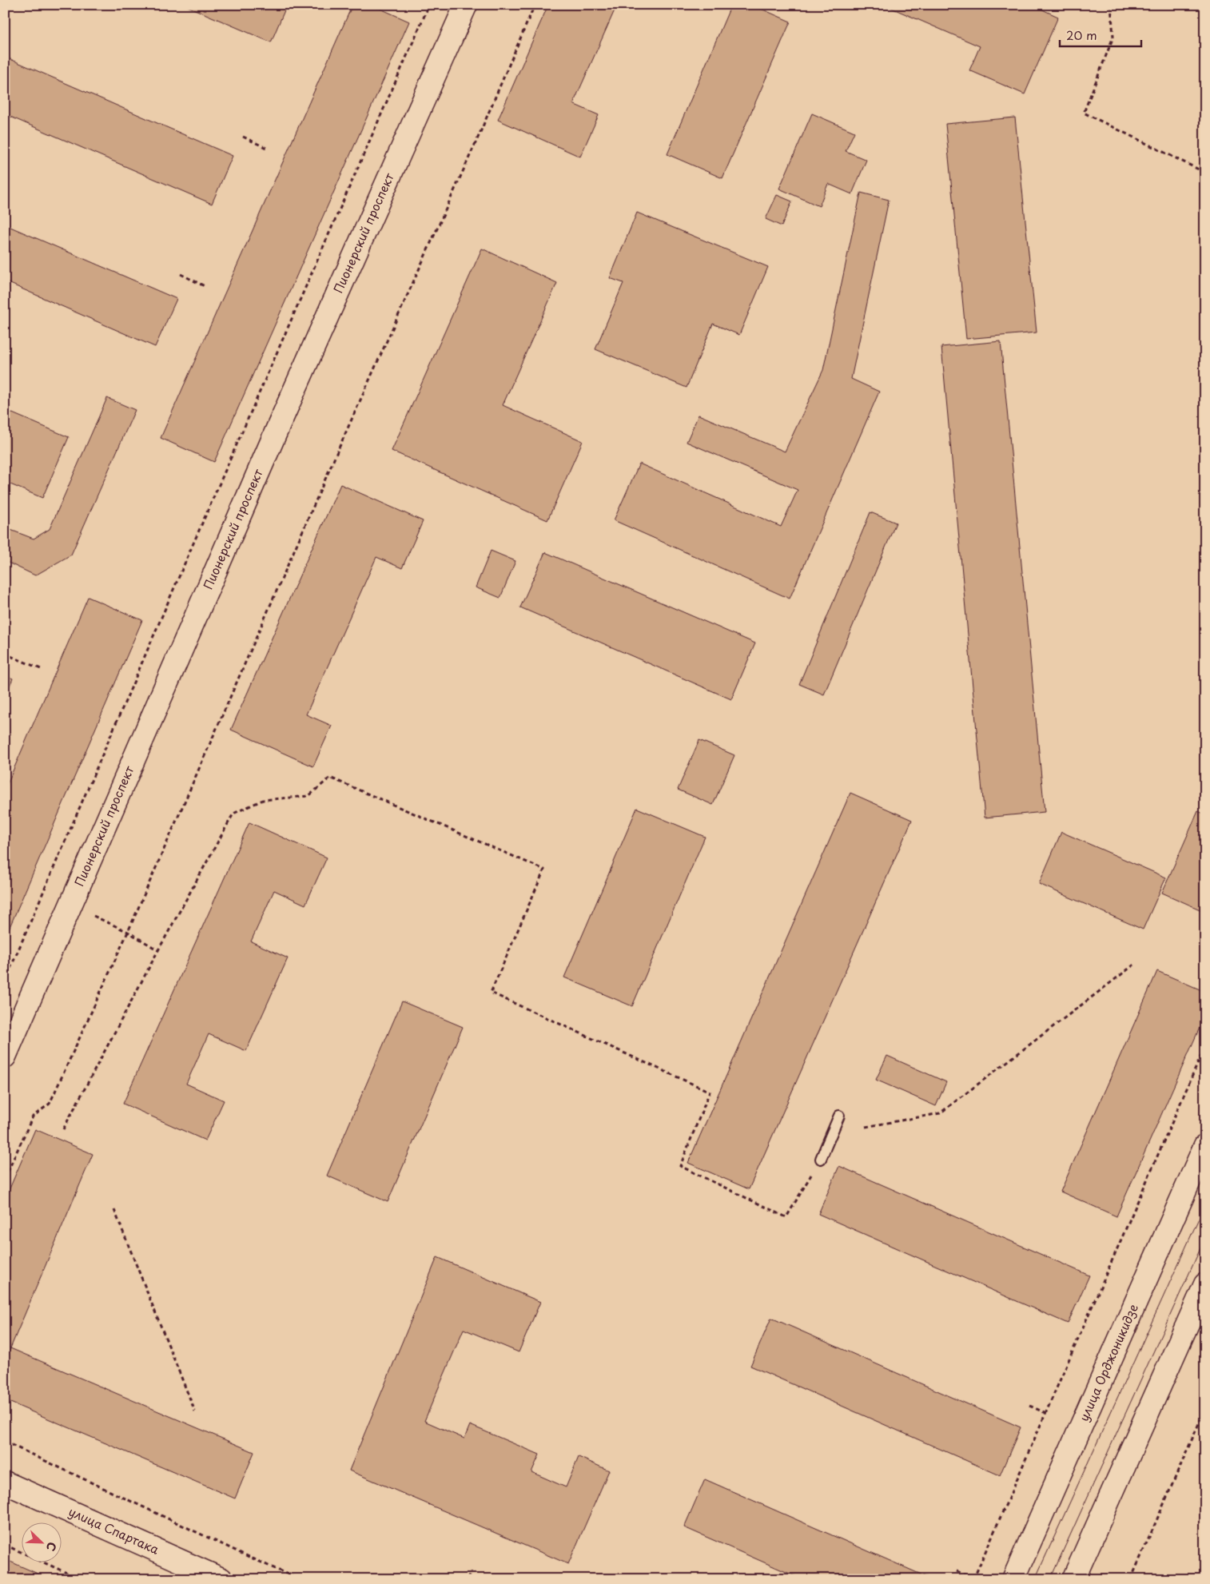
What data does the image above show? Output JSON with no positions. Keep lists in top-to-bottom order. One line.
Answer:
{"streets":{"street":["Пионерский проспект","улица Орджоникидзе","улица Спартака"]},"scale_bar":"20 m","north":"bottom right"}
